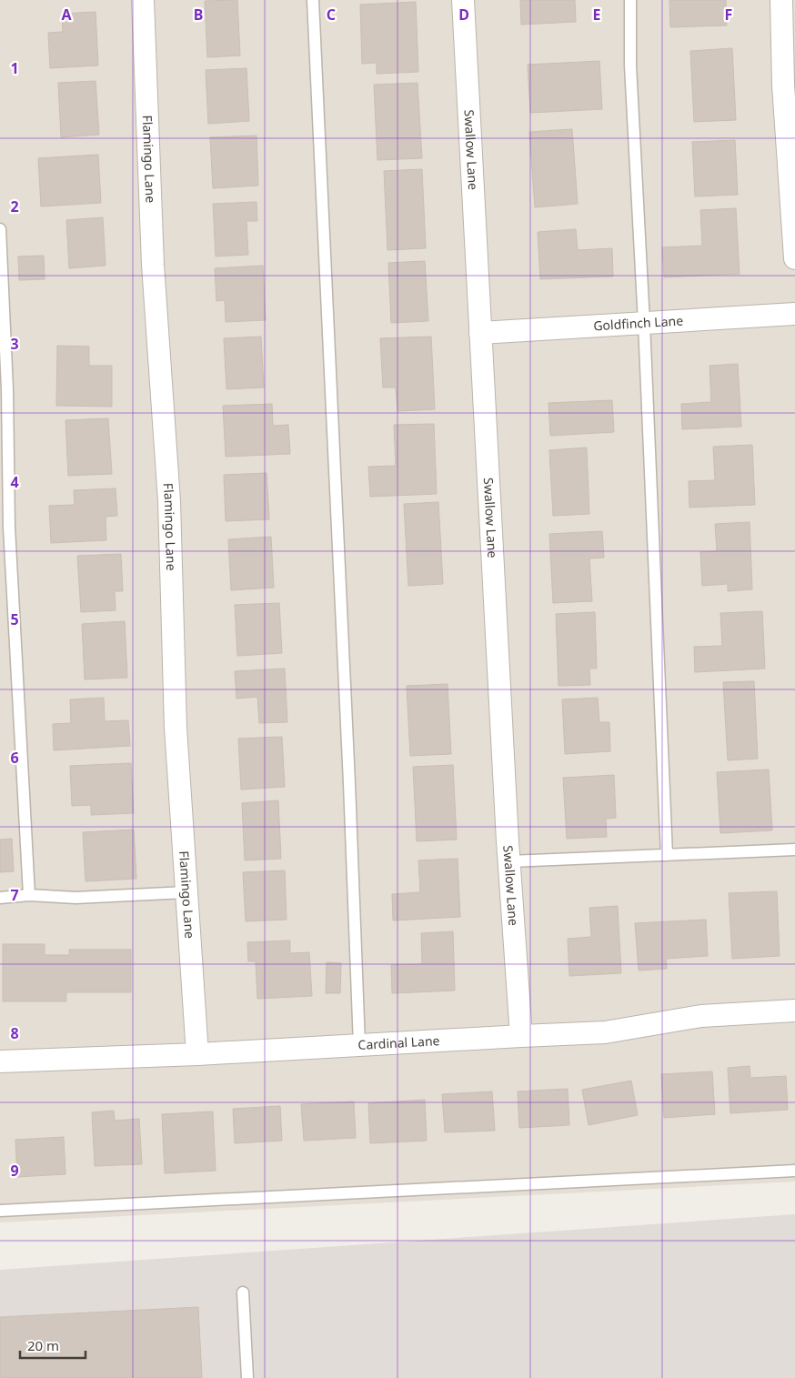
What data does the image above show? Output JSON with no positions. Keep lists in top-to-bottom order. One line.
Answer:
{"streets":{"street":["Swallow Lane","Flamingo Lane","Goldfinch Lane","Cardinal Lane"]},"crossings":[["Swallow Lane","Goldfinch Lane"],["Swallow Lane","Cardinal Lane"],["Flamingo Lane","Cardinal Lane"]],"scale_bar":"20 m","grid":{"columns":["A","B","C","D","E","F"],"rows":["1","2","3","4","5","6","7","8","9"]}}
